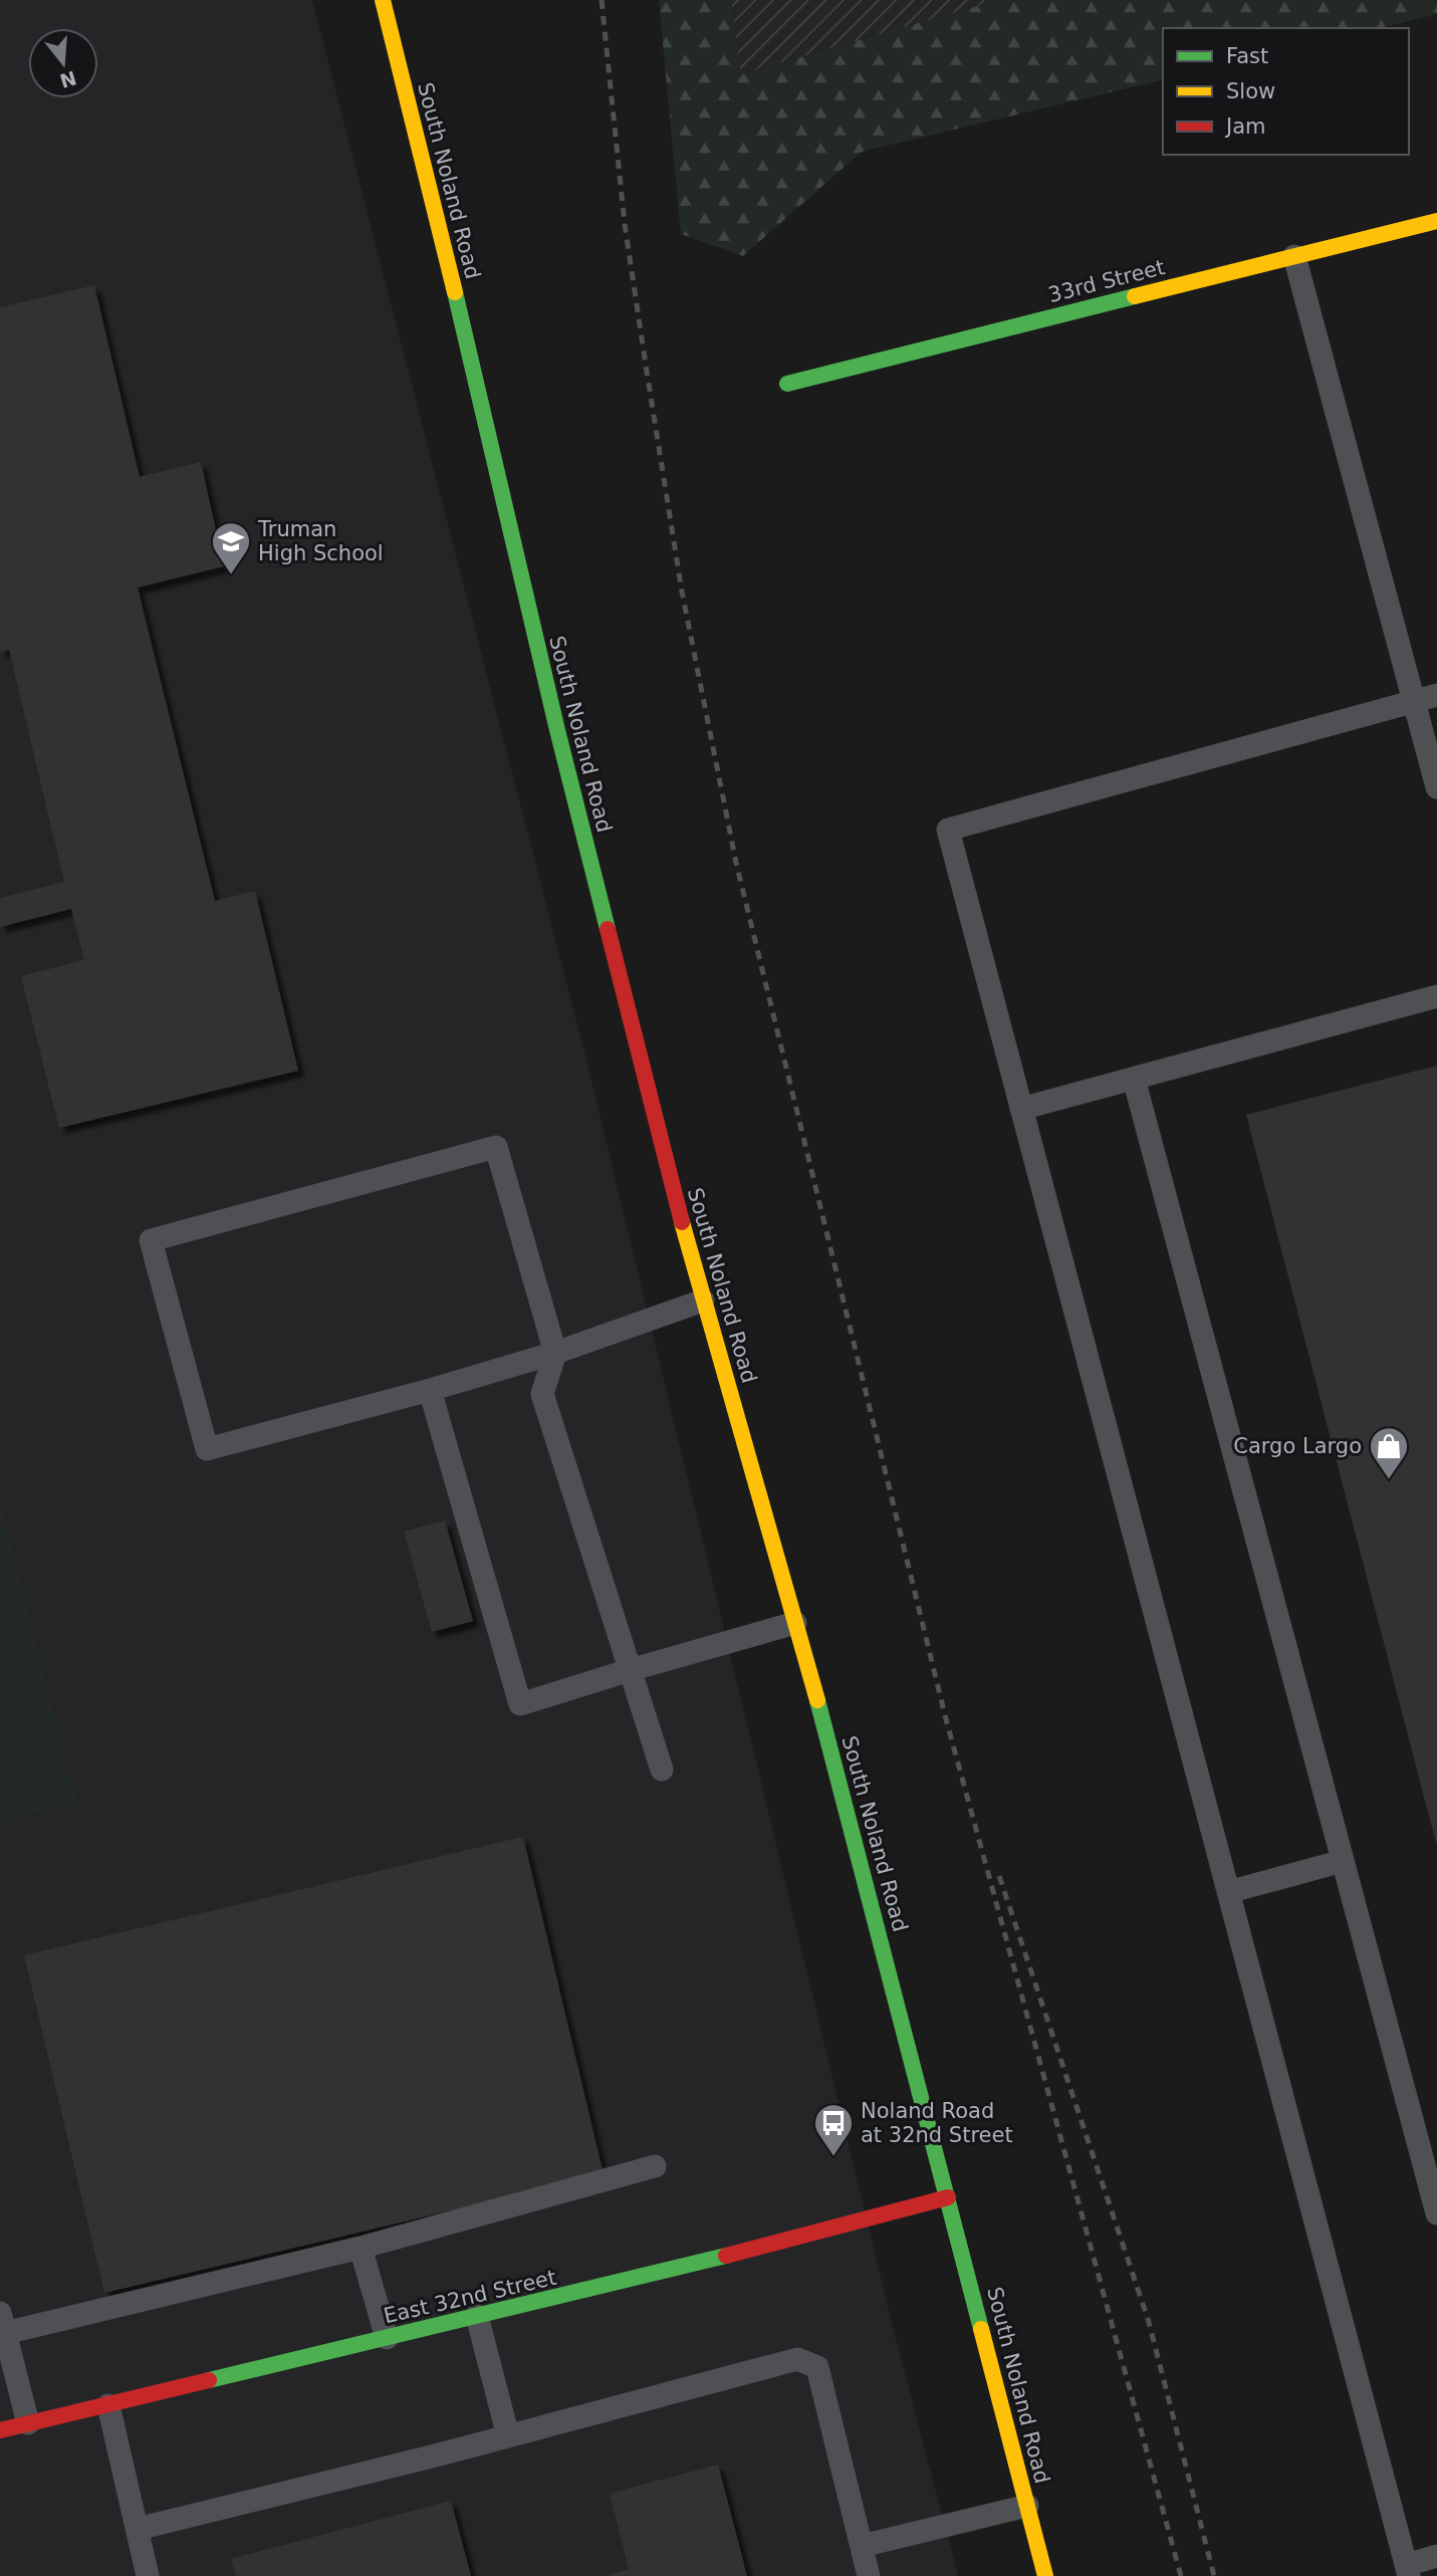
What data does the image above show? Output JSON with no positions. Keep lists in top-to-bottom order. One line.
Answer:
{"streets":{"main road":["South Noland Road","33rd Street","East 32nd Street"]},"crossings":[["South Noland Road","East 32nd Street"]],"places":{"school or university":["Truman High School"],"shop":["Cargo Largo"],"bus stop":["Noland Road at 32nd Street"]},"legend":["Fast","Slow","Jam"],"north":"bottom"}
